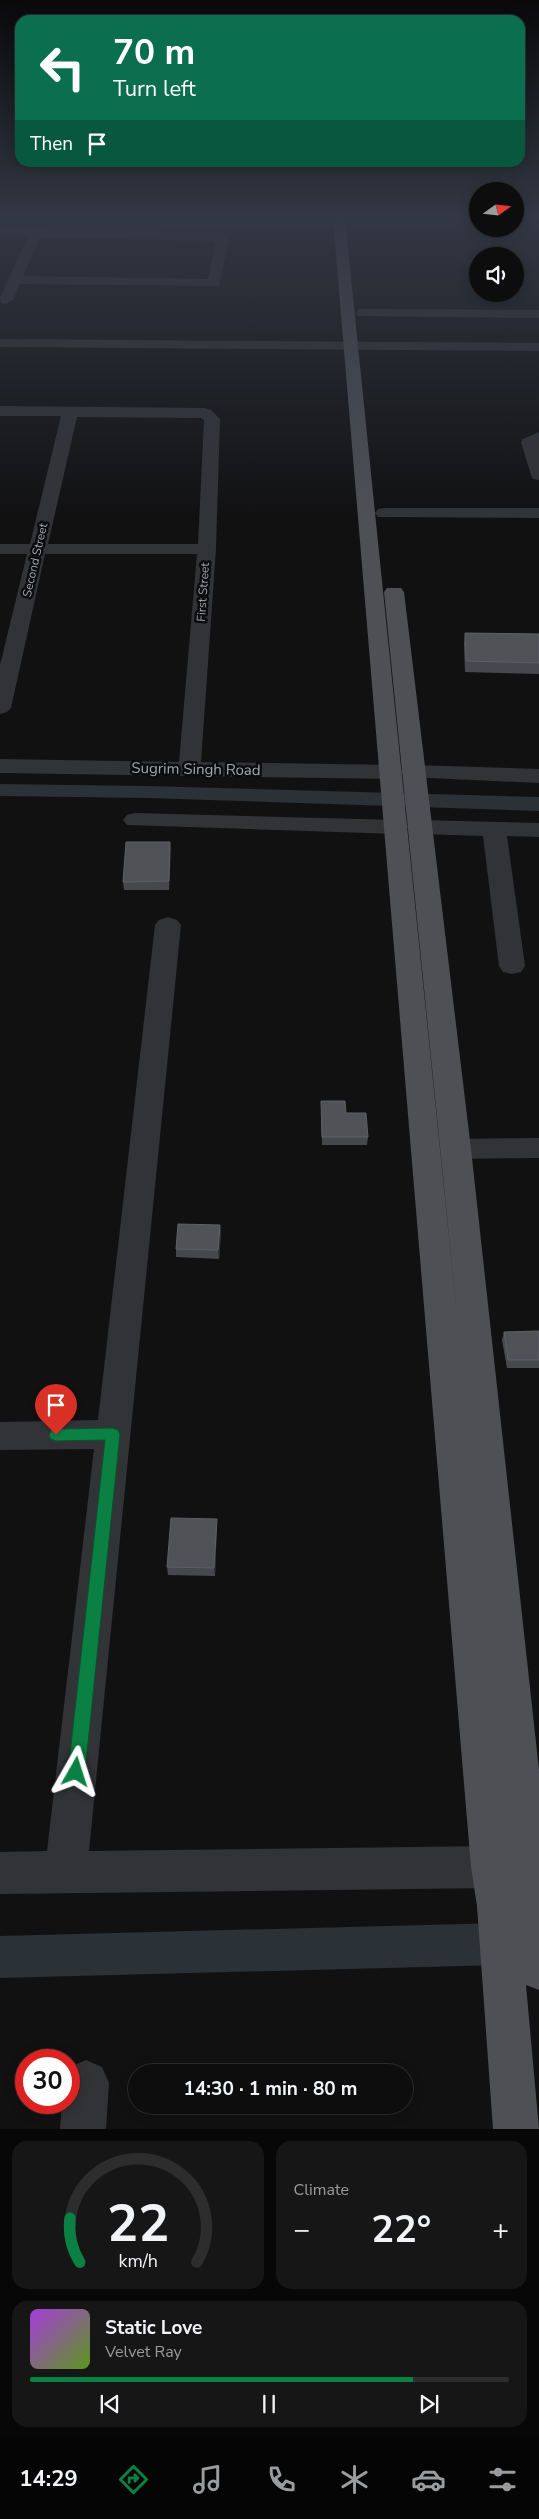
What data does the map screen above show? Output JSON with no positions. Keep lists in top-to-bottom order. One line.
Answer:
{"streets":{"street":["Second Street","First Street","Sugrim Singh Road"]},"crossings":[["Second Street","First Street"],["First Street","Sugrim Singh Road"]],"north":"right","page":{"turn":["70 m","Turn left"],"then":"Then","limit":"30","trip":"14:30 · 1 min · 80 m","tile":"Climate","heat":["−","22°","+"],"song":["Static Love","Velvet Ray"],"tabs":"14:29","gauge":["22","km/h"]}}
